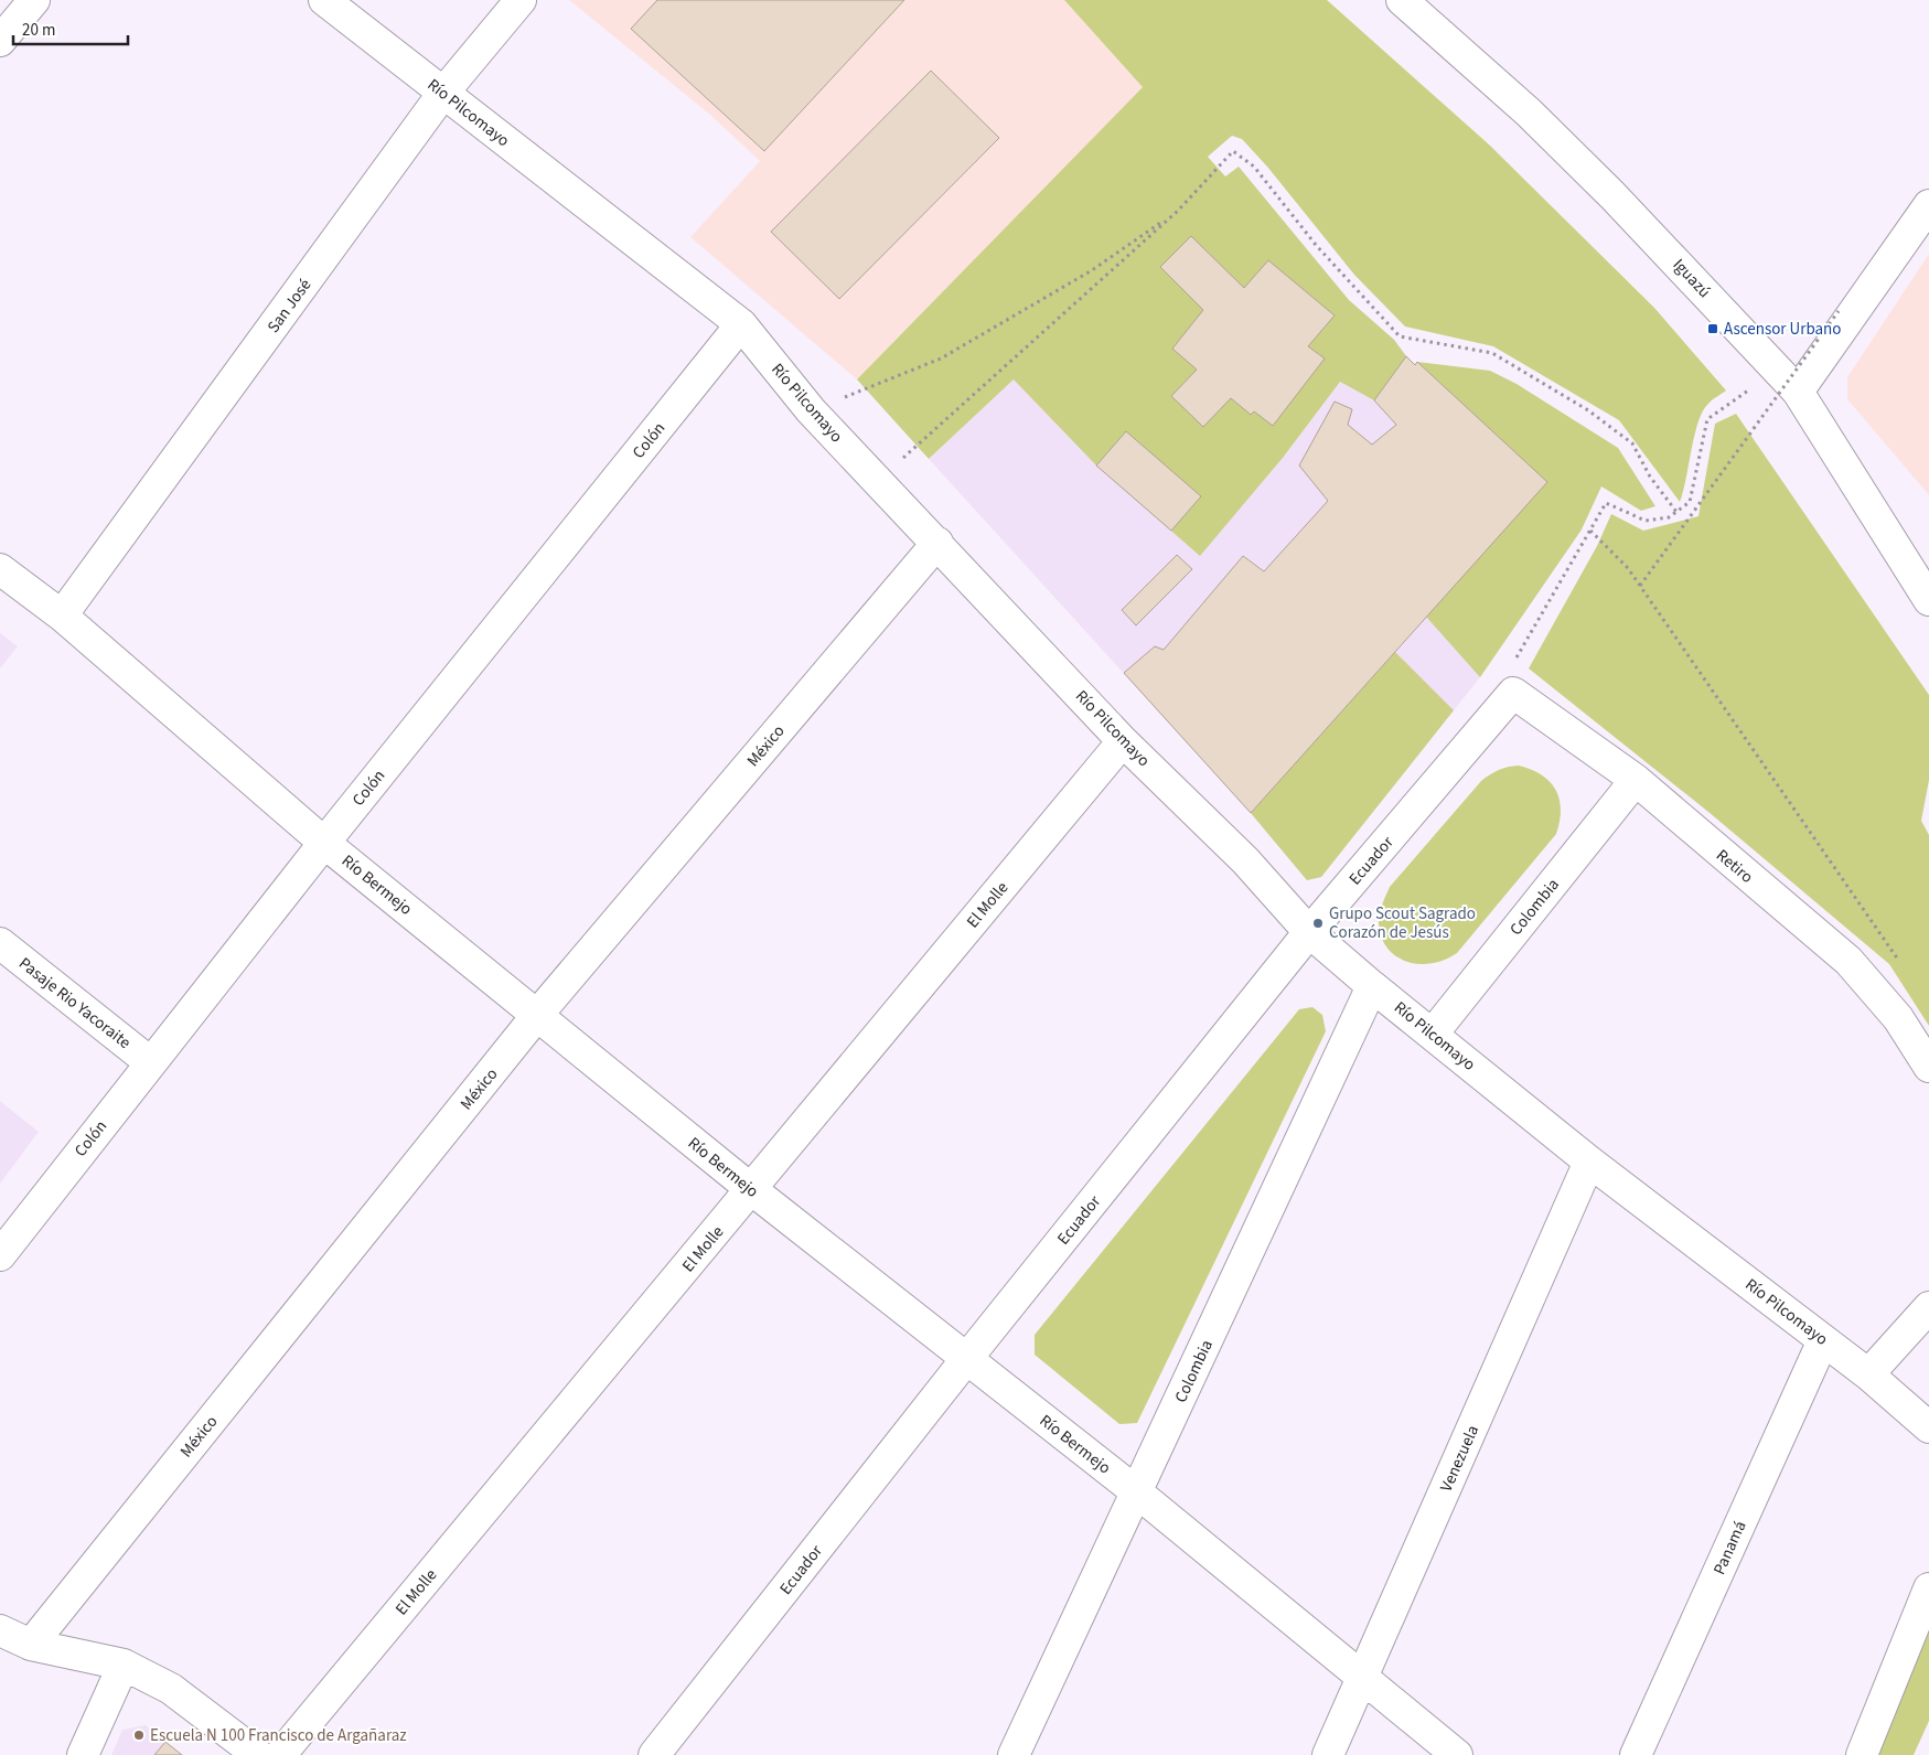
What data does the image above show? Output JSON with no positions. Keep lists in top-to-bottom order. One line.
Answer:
{"streets":{"street":["Río Pilcomayo","Iguazú","San José","Colón","México","Ecuador","Retiro","Río Bermejo","El Molle","Colombia","Pasaje Rio Yacoraite","Venezuela","Panamá"]},"crossings":[["Río Pilcomayo","San José"],["Río Pilcomayo","Colón"],["Río Pilcomayo","México"],["Río Pilcomayo","Ecuador"],["Río Pilcomayo","El Molle"],["Río Pilcomayo","Colombia"],["Río Pilcomayo","Venezuela"],["Río Pilcomayo","Panamá"],["San José","Río Bermejo"],["Colón","Río Bermejo"],["Colón","Pasaje Rio Yacoraite"],["México","Río Bermejo"],["Ecuador","Retiro"],["Ecuador","Río Bermejo"],["Retiro","Colombia"],["Río Bermejo","El Molle"],["Río Bermejo","Colombia"],["Río Bermejo","Venezuela"]],"places":{"transit":["Ascensor Urbano"],"other":["Grupo Scout Sagrado Corazón de Jesús","Escuela N 100 Francisco de Argañaraz"]},"scale_bar":"20 m"}
